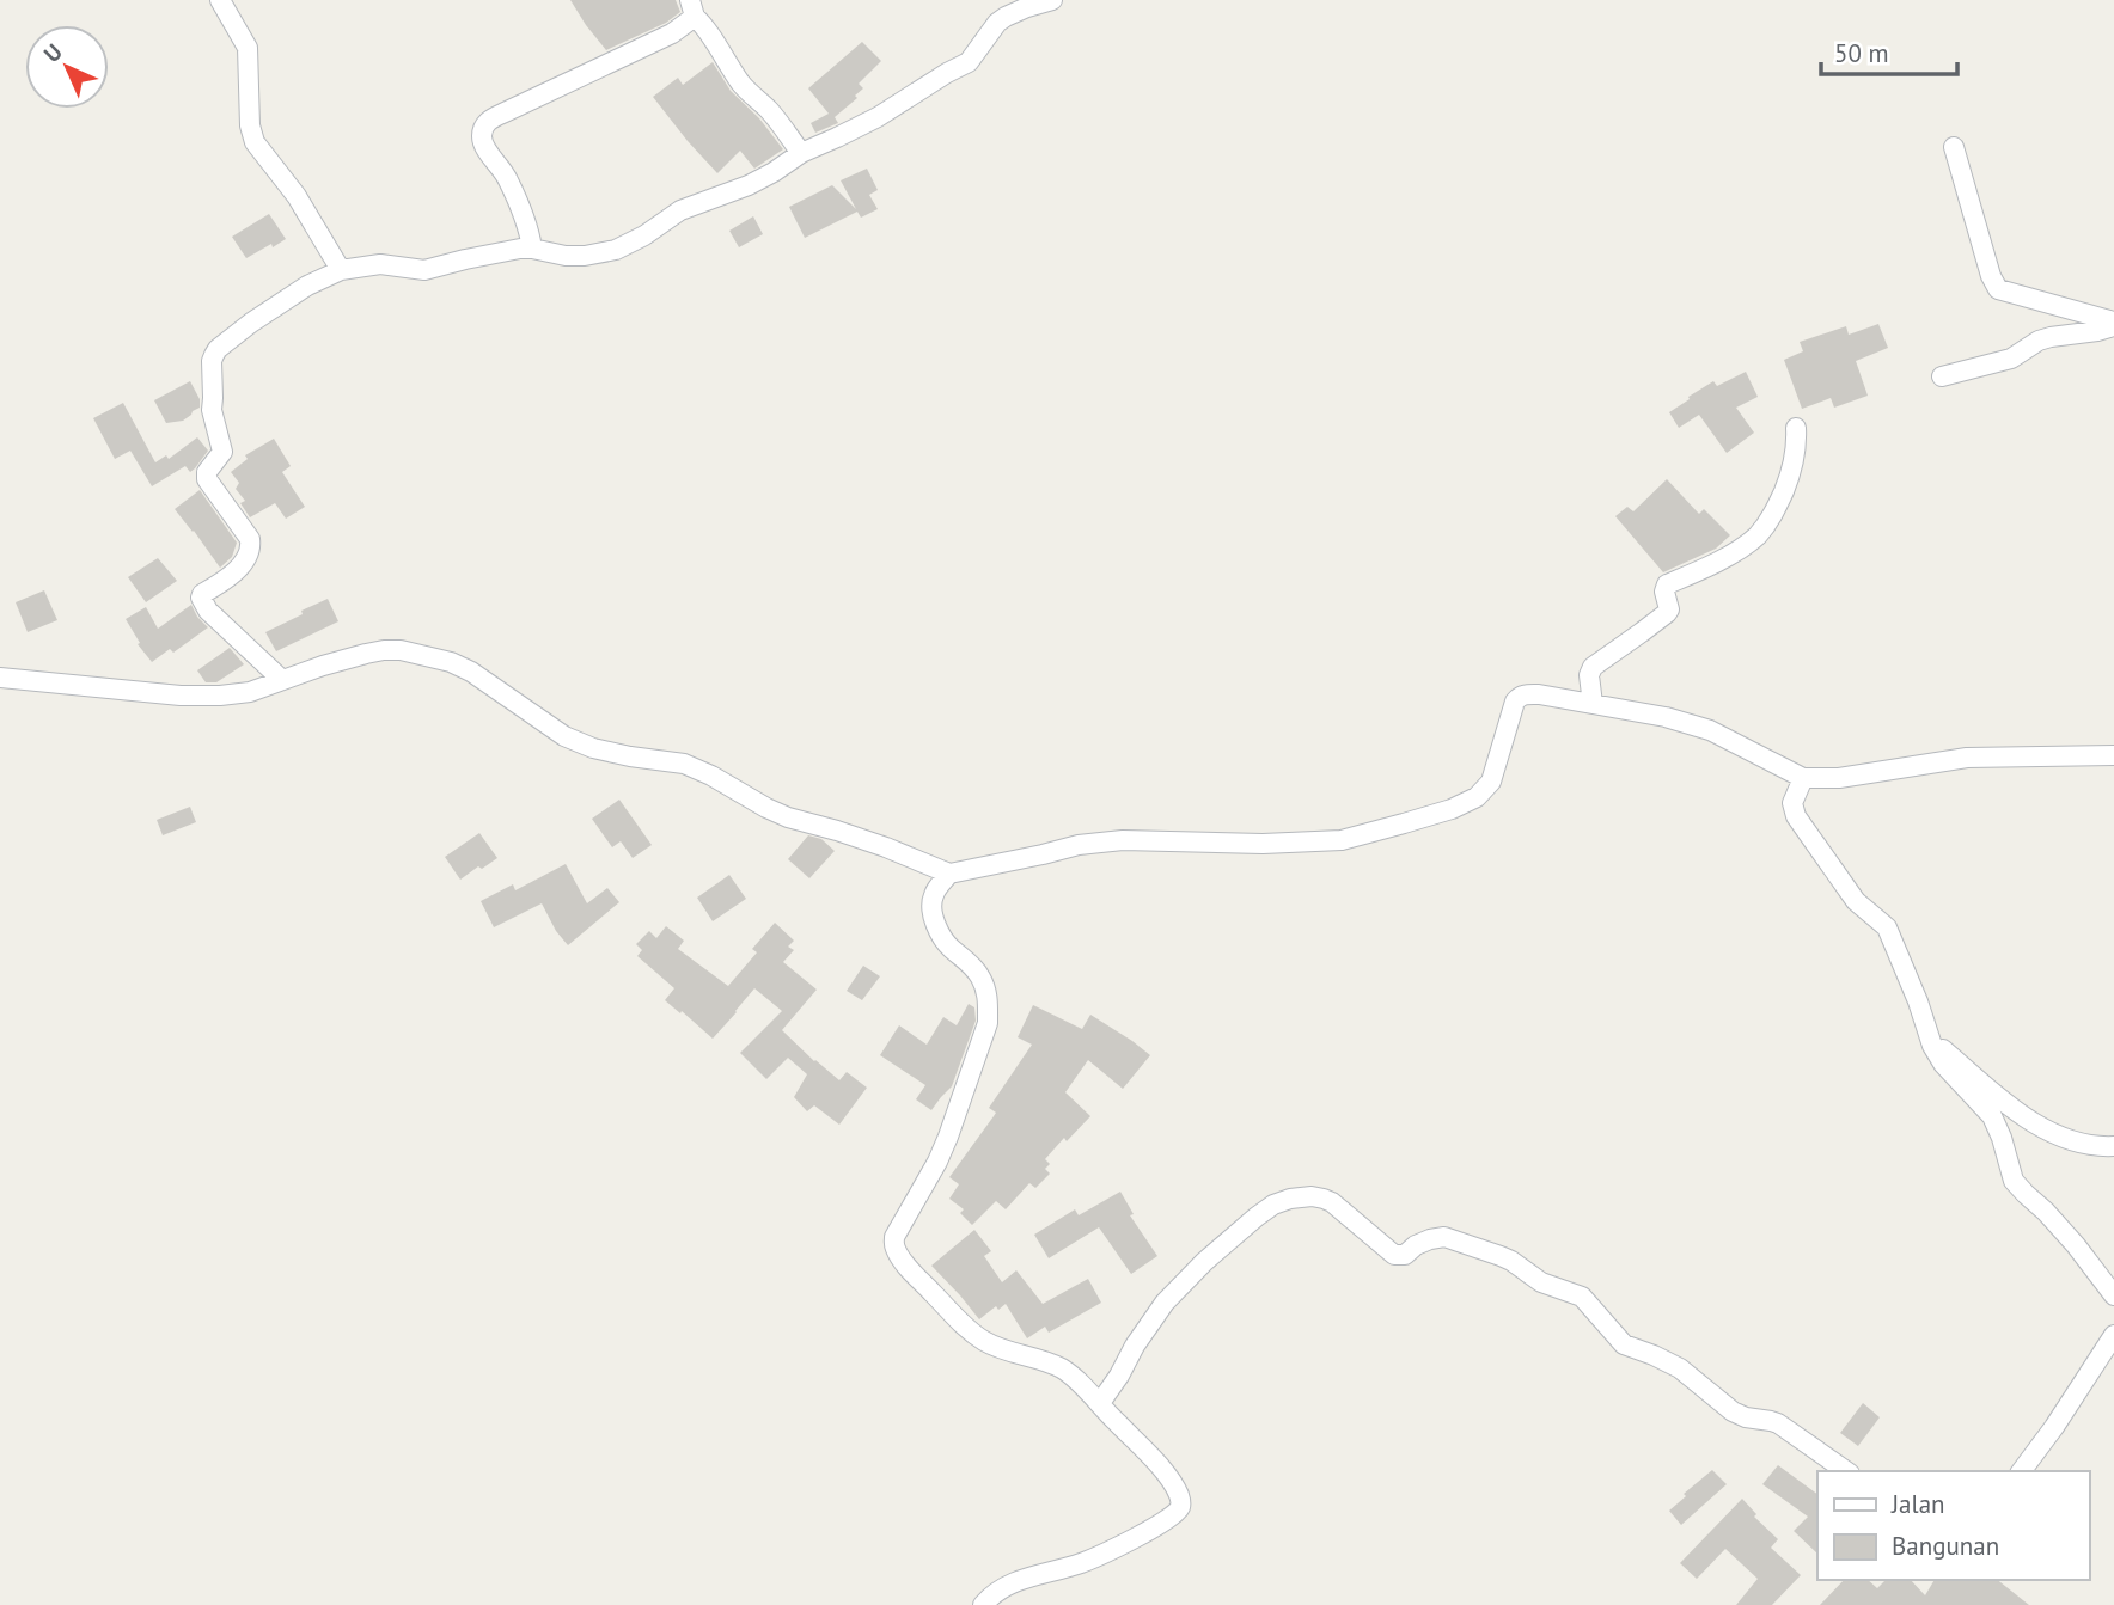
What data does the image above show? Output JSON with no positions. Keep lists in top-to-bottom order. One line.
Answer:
{"legend":["Jalan","Bangunan"],"scale_bar":"50 m","north":"top left"}
